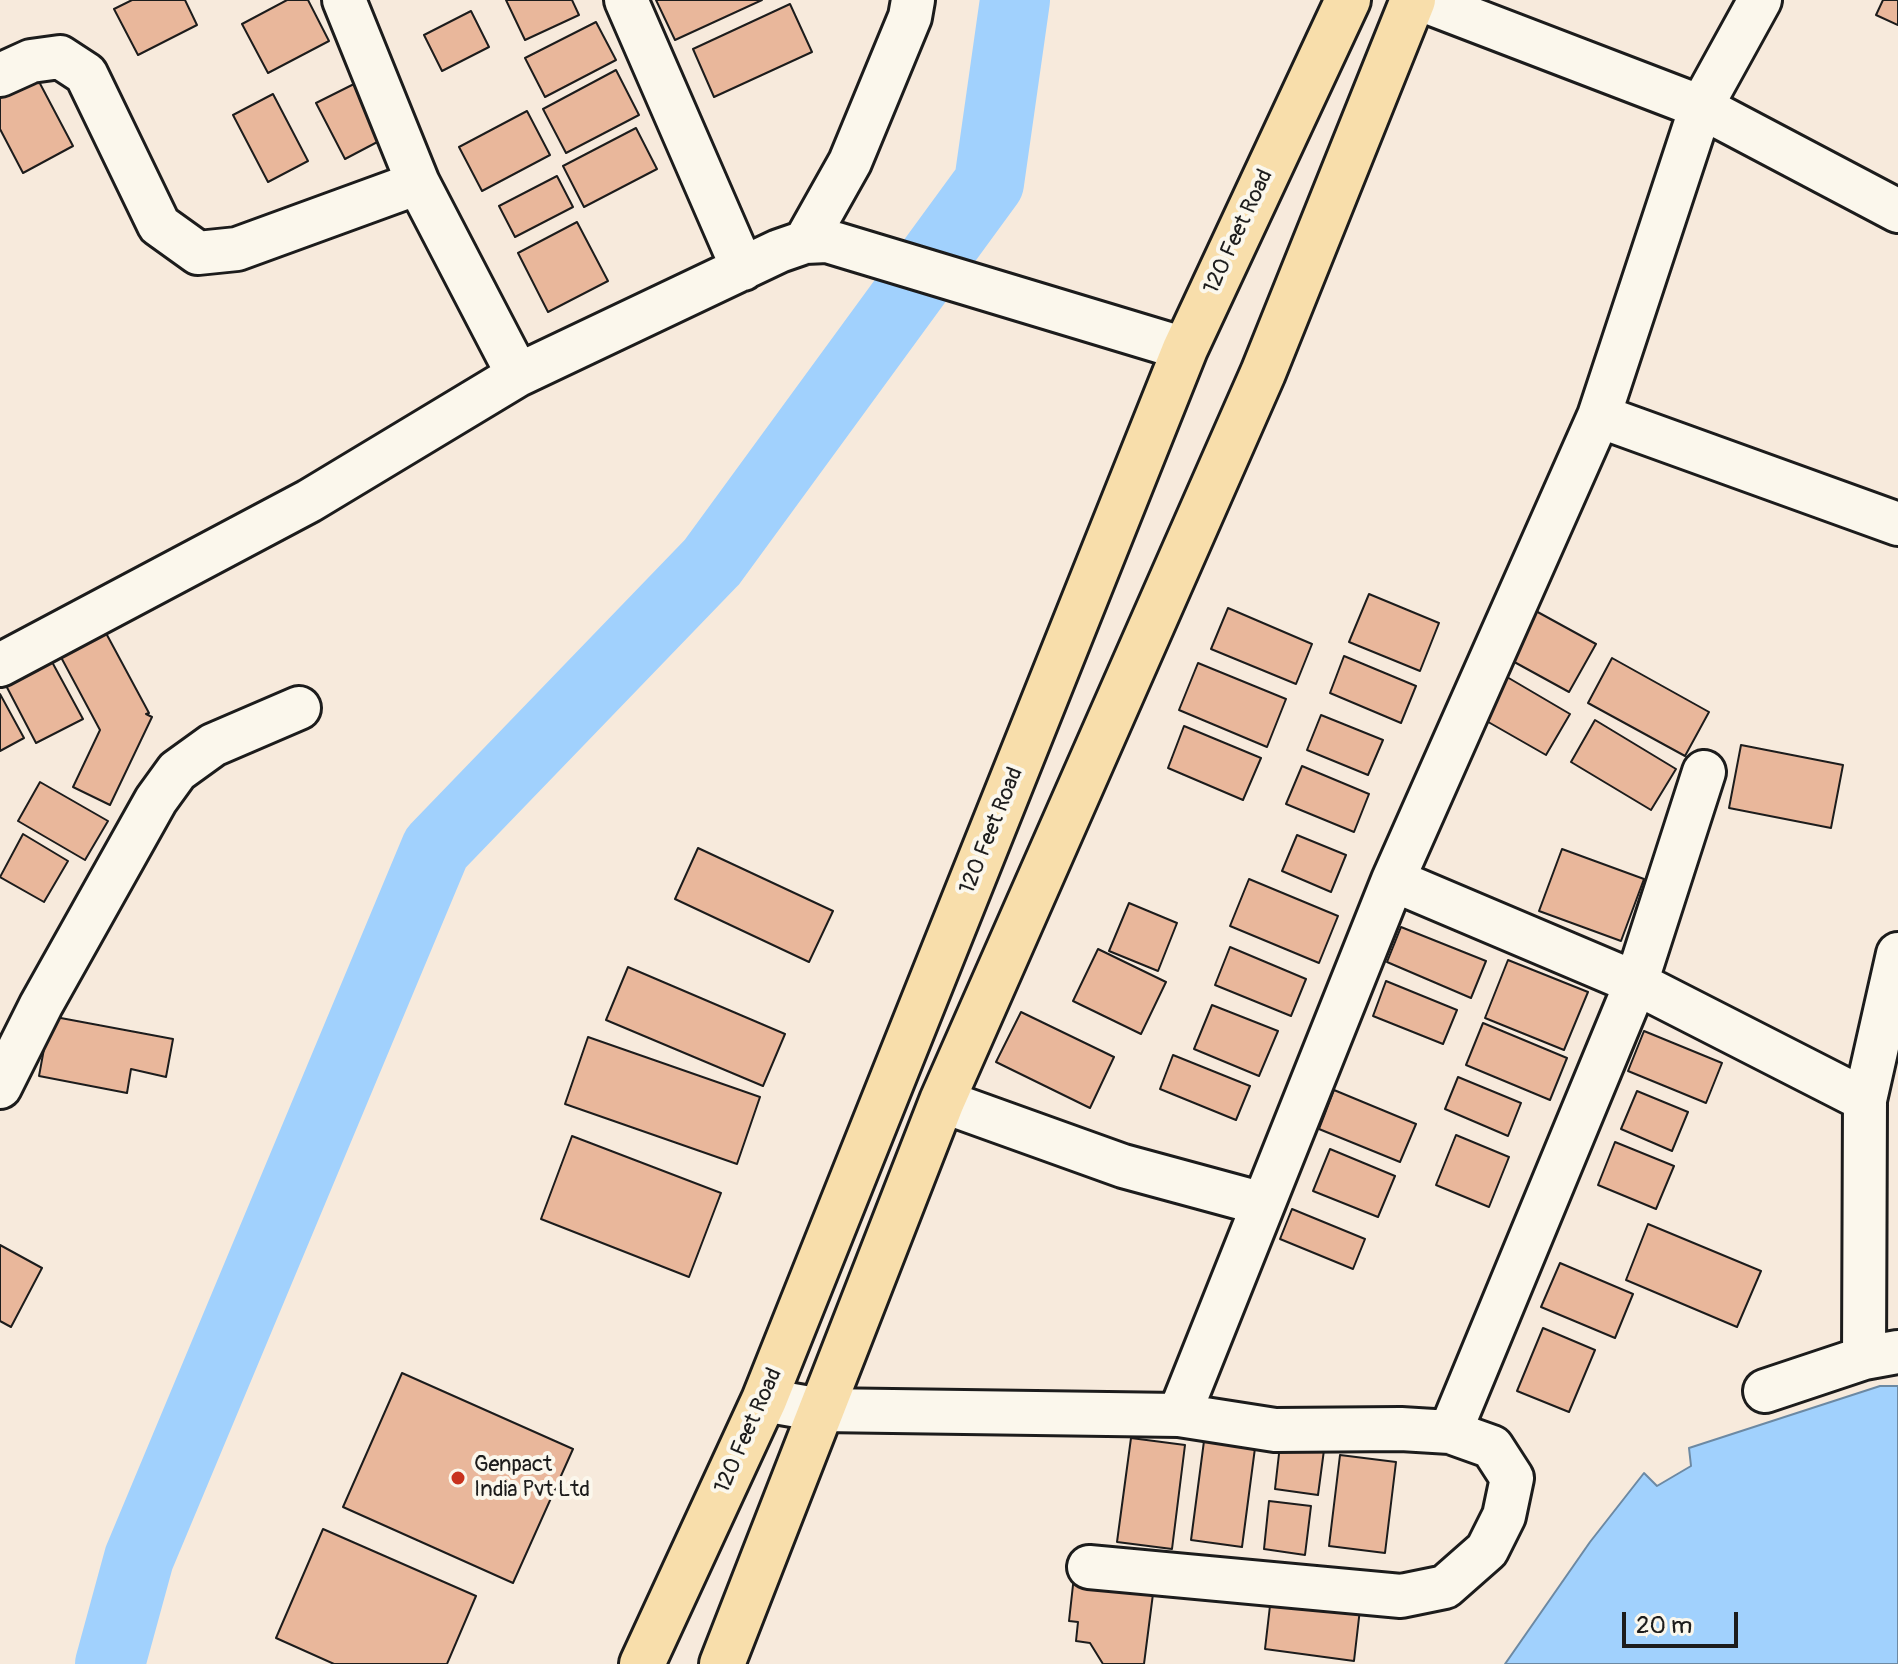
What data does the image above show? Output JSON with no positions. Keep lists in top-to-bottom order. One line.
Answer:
{"streets":{"main road":["120 Feet Road"]},"places":["Genpact India Pvt Ltd"],"scale_bar":"20 m"}
